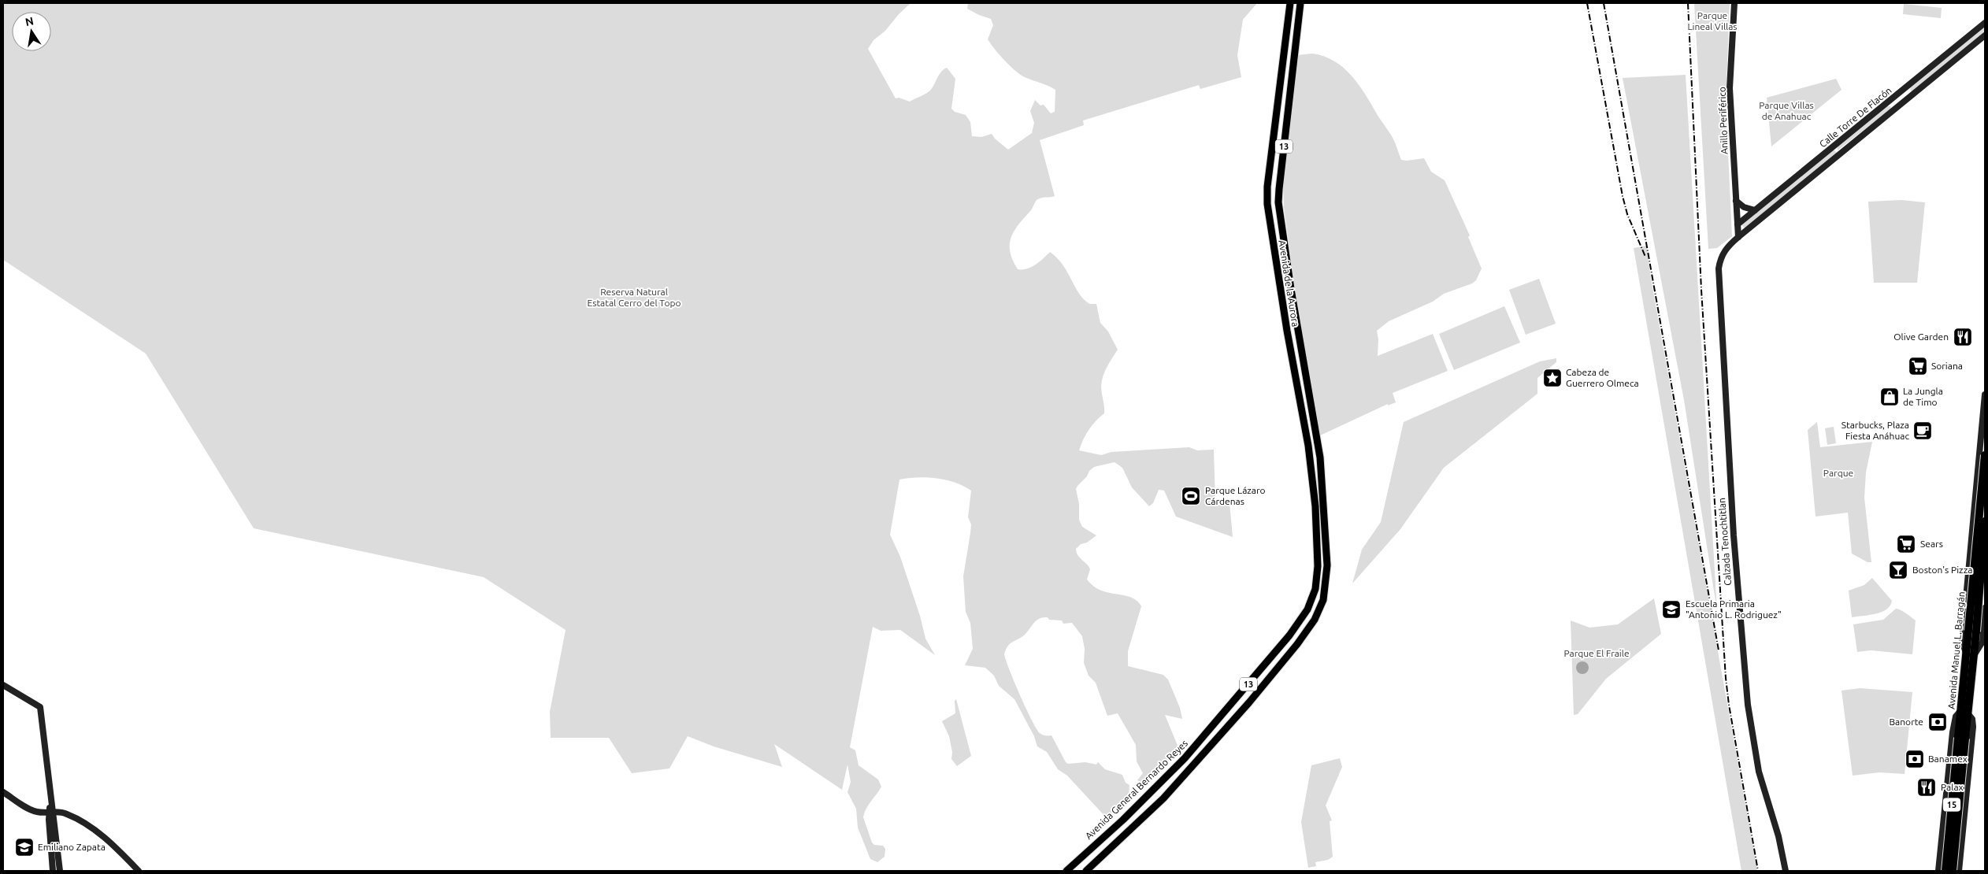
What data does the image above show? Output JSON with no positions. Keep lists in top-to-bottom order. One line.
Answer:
{"streets":{"highway":["Avenida Manuel L. Barragán","15"],"main road":["13","Avenida de la Aurora","Avenida General Bernardo Reyes"],"street":["Calle Torre De Flacón","Anillo Periférico","Calzada Tenochtitlan"]},"crossings":[["Calle Torre De Flacón","Anillo Periférico"],["Calle Torre De Flacón","Calzada Tenochtitlan"],["Anillo Periférico","Calzada Tenochtitlan"],["Avenida de la Aurora","Avenida General Bernardo Reyes"]],"parks":["Parque Lineal Villas","Parque Villas de Anahuac","Reserva Natural Estatal Cerro del Topo","Parque","Parque El Fraile"],"places":{"restaurant":["Olive Garden","Palax"],"supermarket":["Soriana","Sears"],"place":["Cabeza de Guerrero Olmeca"],"shop":["La Jungla de Timo"],"cafe":["Starbucks, Plaza Fiesta Anáhuac"],"sports":["Parque Lázaro Cárdenas"],"bar":["Boston's Pizza"],"school or university":["Escuela Primaria \"Antonio L. Rodriguez\"","Emiliano Zapata"],"bank":["Banorte","Banamex"]},"north":"top"}
